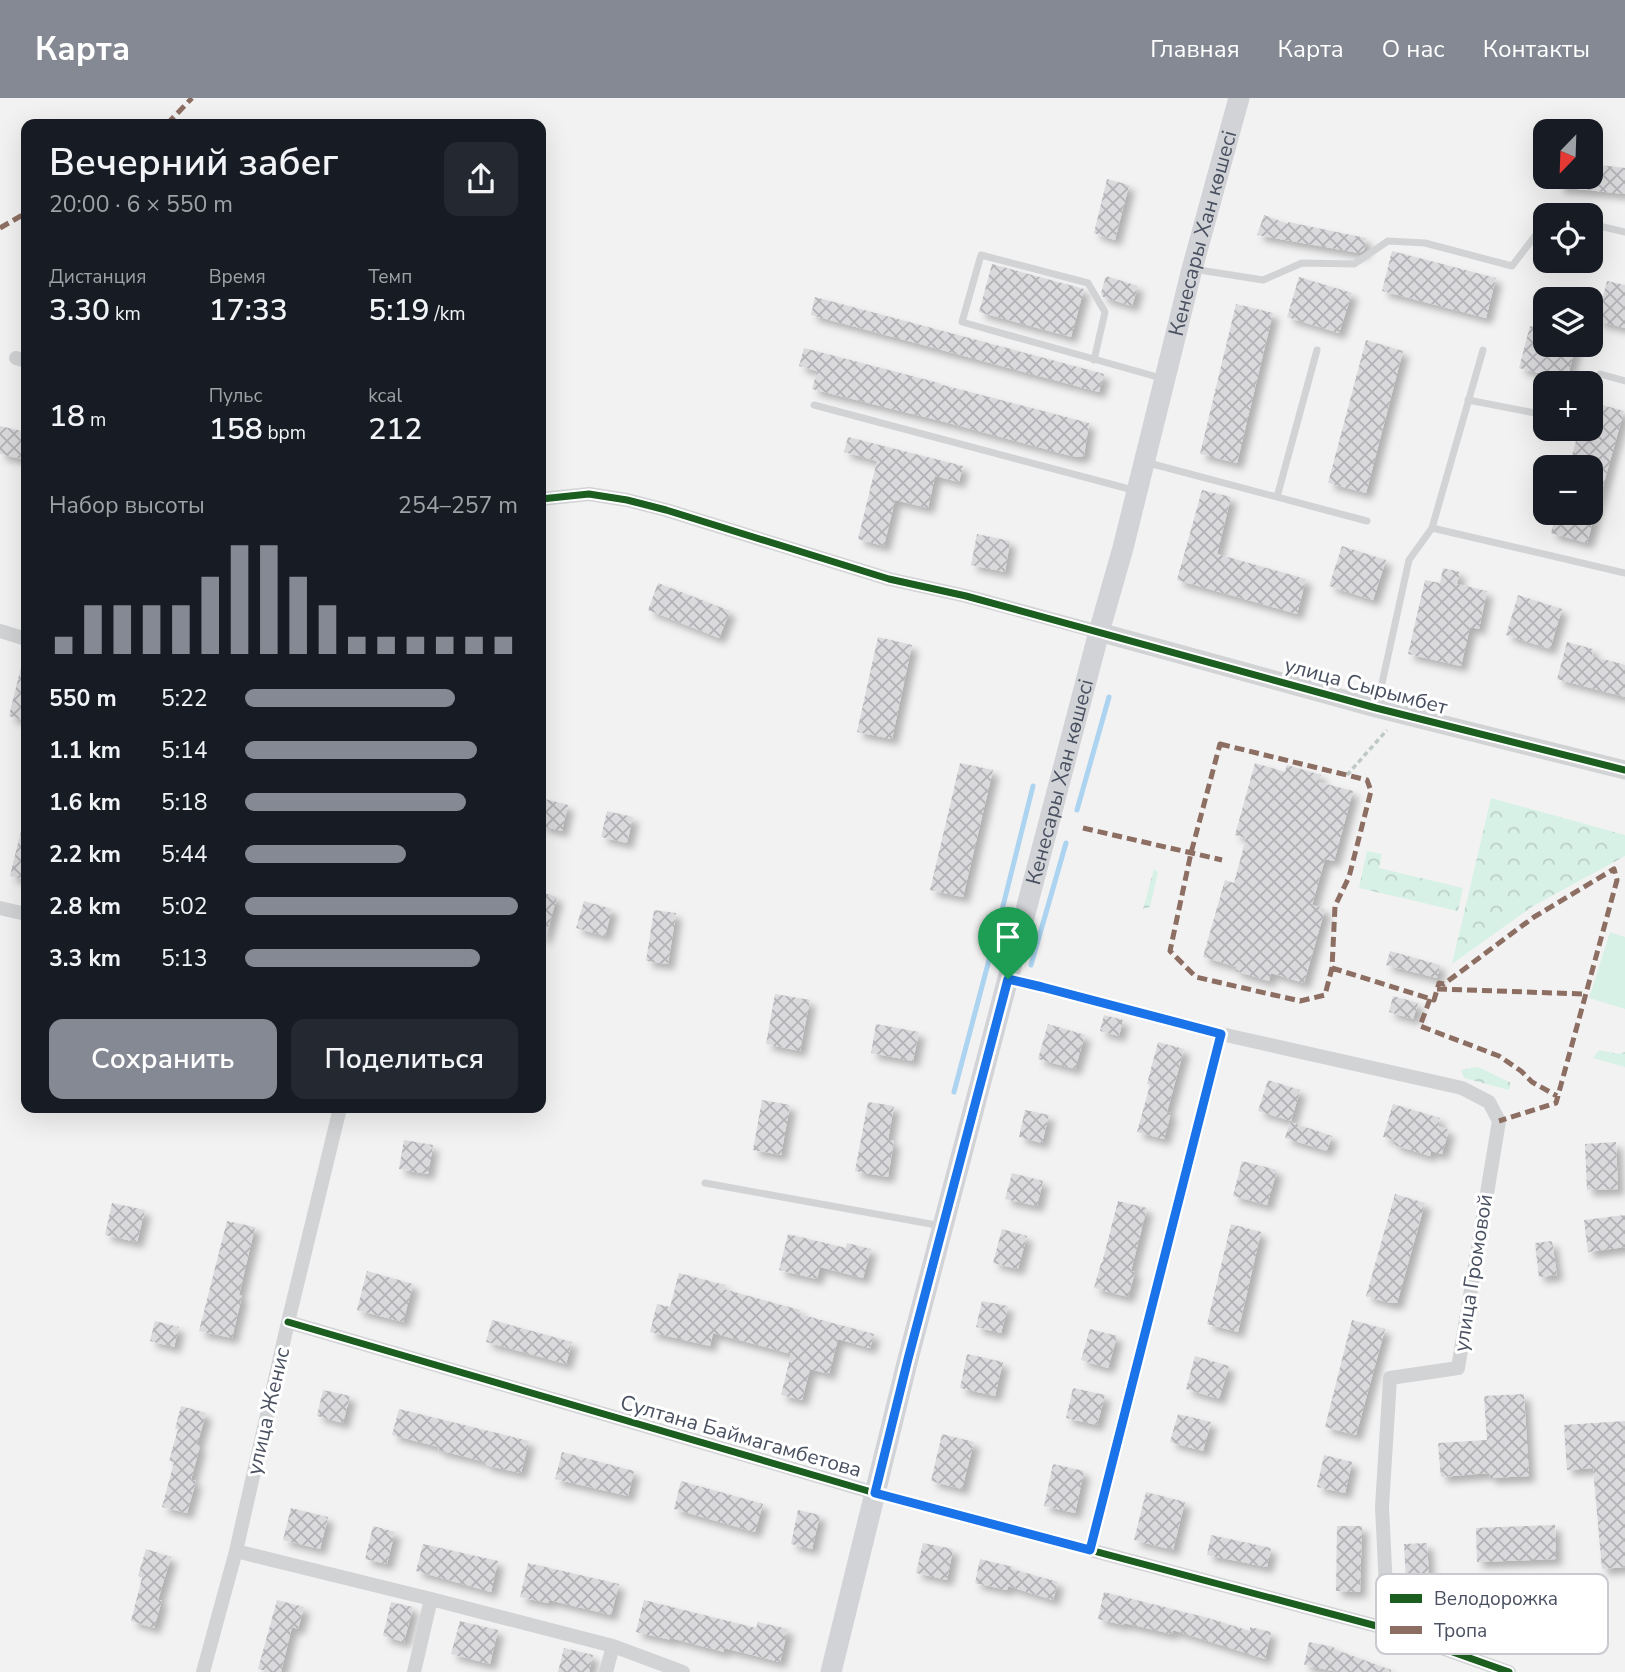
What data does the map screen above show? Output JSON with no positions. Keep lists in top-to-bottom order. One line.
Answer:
{"streets":{"main road":["Кенесары Хан көшесі"],"street":["улица Сырымбет","улица Громовой","улица Женис","Султана Баймагамбетова"]},"crossings":[["Кенесары Хан көшесі","улица Сырымбет"],["Кенесары Хан көшесі","Султана Баймагамбетова"],["улица Женис","Султана Баймагамбетова"]],"legend":["Велодорожка","Тропа"],"north":"bottom left","page":{"header":"Карта","nav":["Главная","Карта","О нас","Контакты"],"map_buttons":["+","−"],"heading":["Вечерний забег","20:00 · 6 × 550 m"],"stats":[["Дистанция","3.30 km"],["Время","17:33"],["Темп","5:19 /km"],["18 m"],["Пульс","158 bpm"],["kcal","212"]],"chart":["Набор высоты","254–257 m"],"list":[{"name":"550 m","note":"5:22"},{"name":"1.1 km","note":"5:14"},{"name":"1.6 km","note":"5:18"},{"name":"2.2 km","note":"5:44"},{"name":"2.8 km","note":"5:02"},{"name":"3.3 km","note":"5:13"}],"buttons":["Сохранить","Поделиться"]}}
